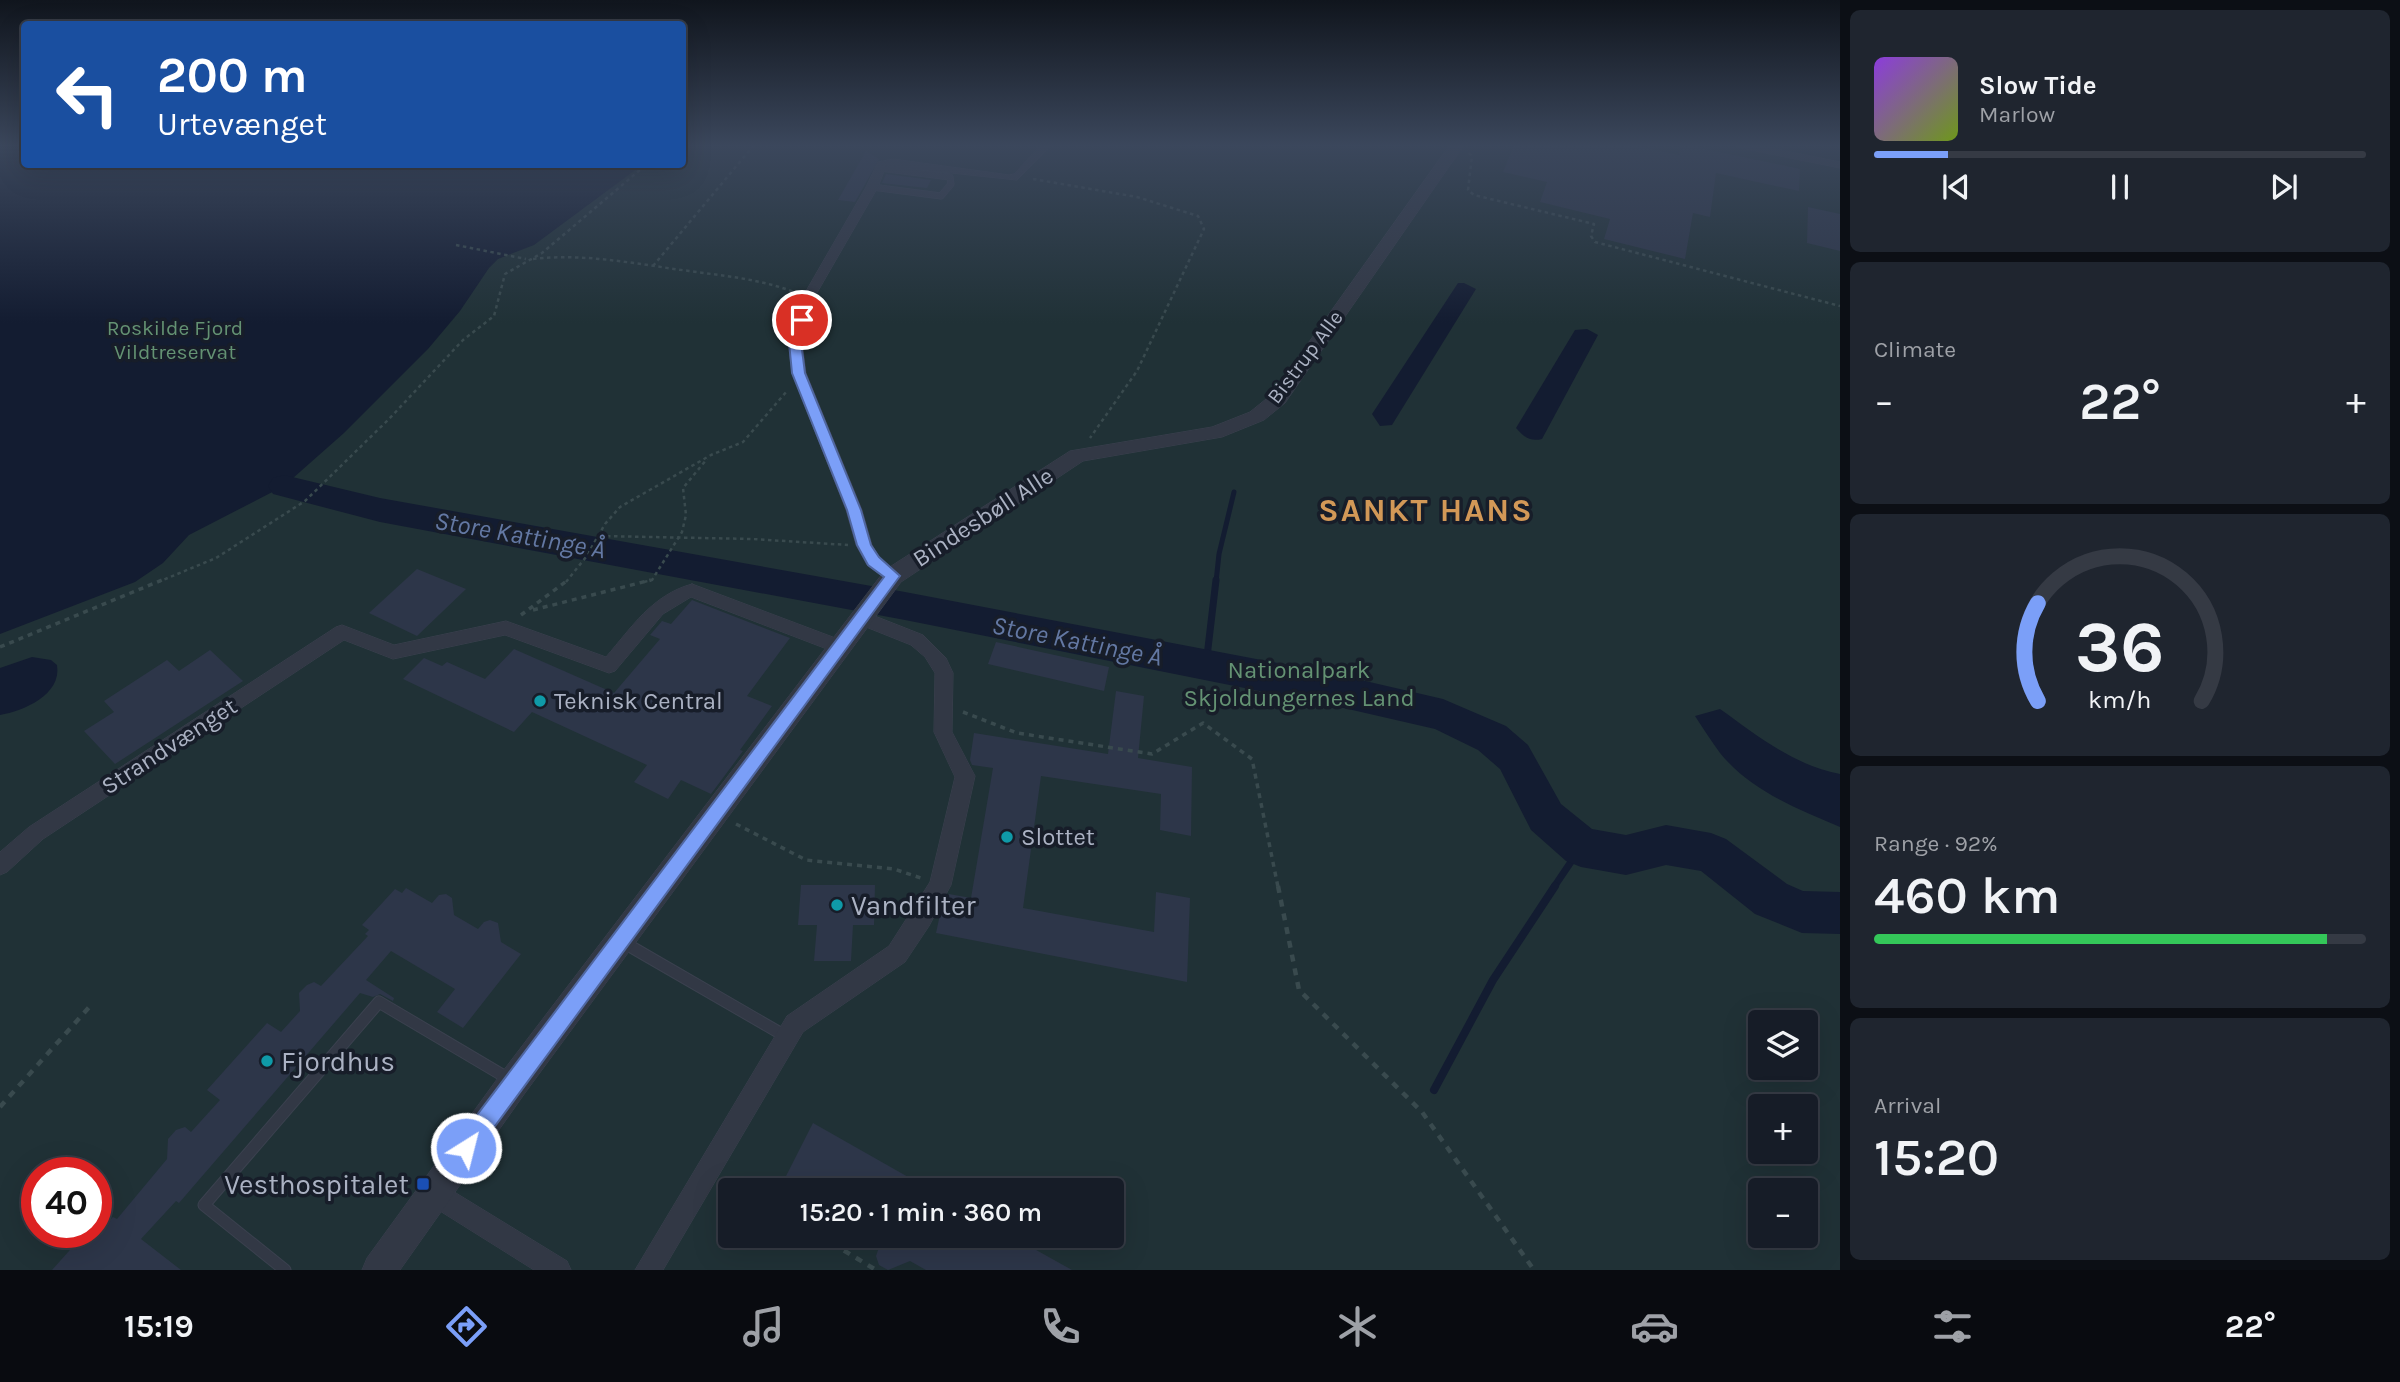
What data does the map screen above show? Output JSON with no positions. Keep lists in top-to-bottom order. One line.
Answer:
{"streets":{"street":["Bistrup Alle","Bindesbøll Alle","Strandvænget"]},"crossings":[["Bistrup Alle","Bindesbøll Alle"]],"districts":["SANKT HANS"],"water":["Store Kattinge Å"],"parks":["Roskilde Fjord Vildtreservat","Nationalpark Skjoldungernes Land"],"places":{"other":["Teknisk Central","Slottet","Vandfilter","Fjordhus"],"transit":["Vesthospitalet"]},"page":{"turn":["200 m","Urtevænget"],"song":["Slow Tide","Marlow"],"tile":["Climate",["Range · 92%","460 km"],["Arrival","15:20"]],"heat":["−","22°","+"],"map_buttons":["+","−"],"limit":"40","trip":"15:20 · 1 min · 360 m","tabs":["15:19","22°"],"gauge":["36","km/h"]}}
